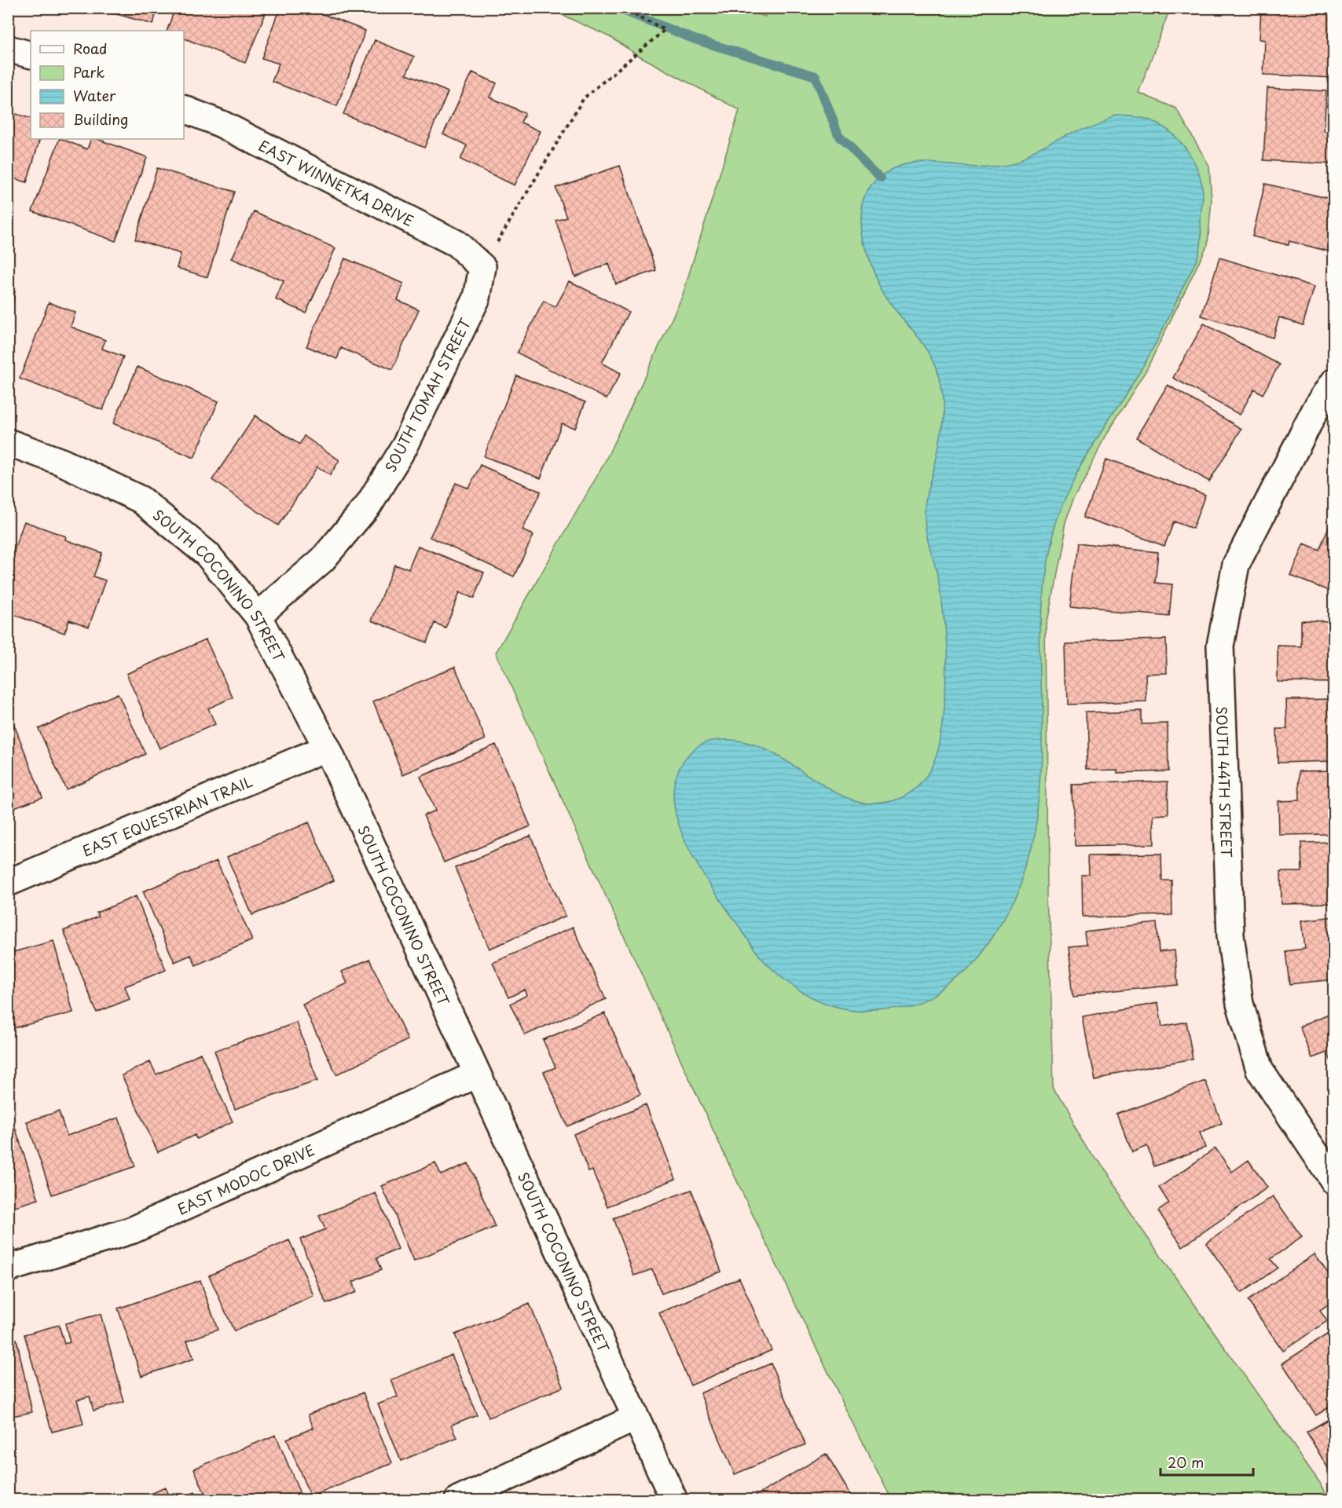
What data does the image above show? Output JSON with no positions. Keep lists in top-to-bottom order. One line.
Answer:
{"streets":{"street":["EAST WINNETKA DRIVE","SOUTH TOMAH STREET","SOUTH COCONINO STREET","SOUTH 44TH STREET","EAST EQUESTRIAN TRAIL","EAST MODOC DRIVE"]},"crossings":[["EAST WINNETKA DRIVE","SOUTH TOMAH STREET"],["SOUTH TOMAH STREET","SOUTH COCONINO STREET"],["SOUTH COCONINO STREET","EAST EQUESTRIAN TRAIL"],["SOUTH COCONINO STREET","EAST MODOC DRIVE"]],"legend":["Road","Park","Water","Building"],"scale_bar":"20 m"}
